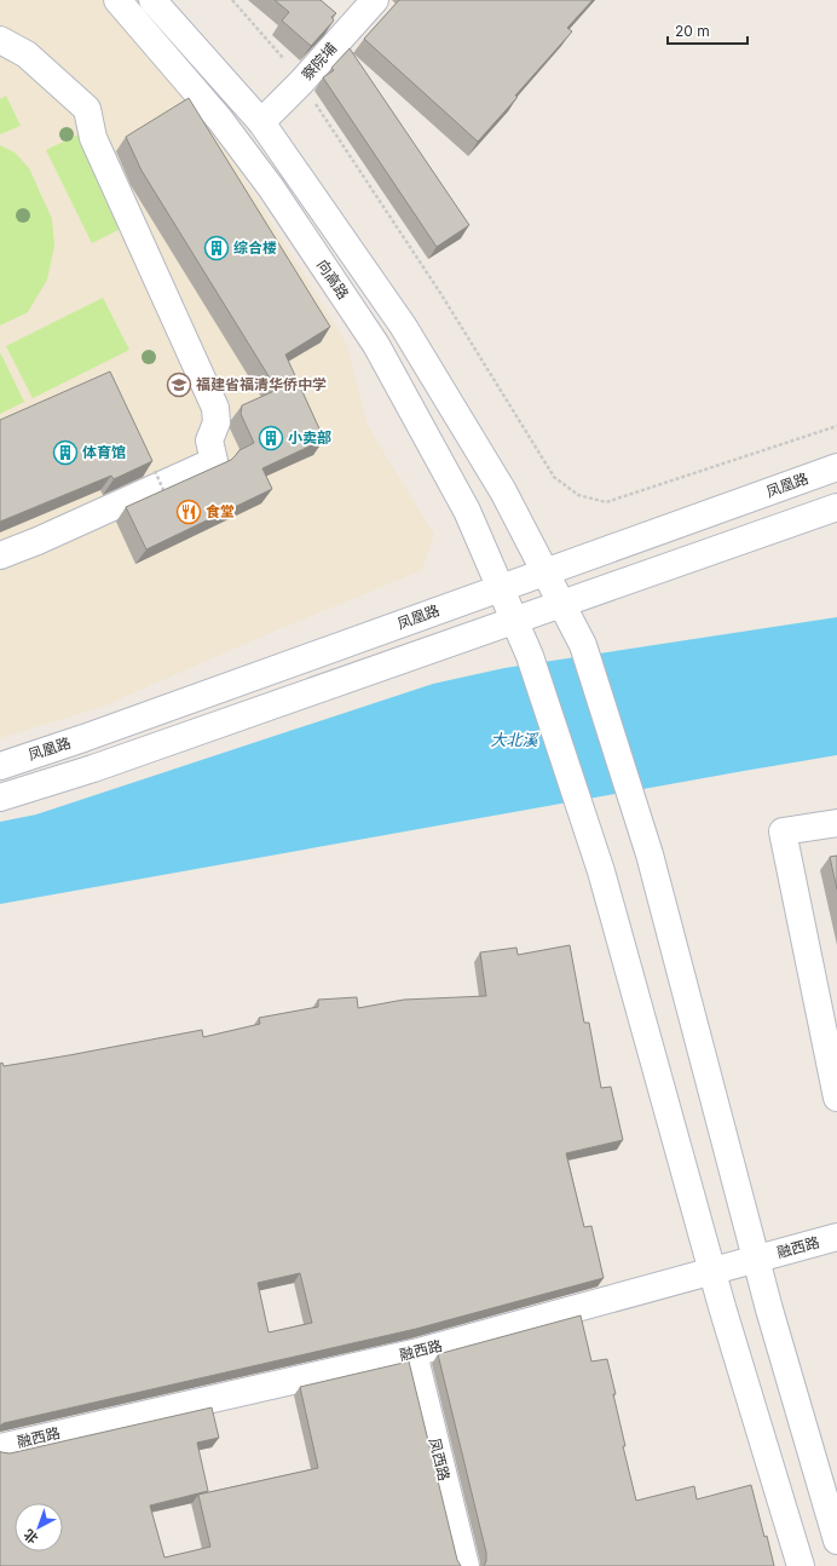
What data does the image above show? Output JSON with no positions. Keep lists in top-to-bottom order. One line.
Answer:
{"streets":{"street":["察院埔","向高路","凤凰路","融西路","凤西路"]},"crossings":[["向高路","凤凰路"],["向高路","融西路"],["融西路","凤西路"]],"water":["大北溪"],"places":{"building":["综合楼","小卖部","体育馆"],"school or university":["福建省福清华侨中学"],"restaurant":["食堂"]},"scale_bar":"20 m","north":"bottom left"}
